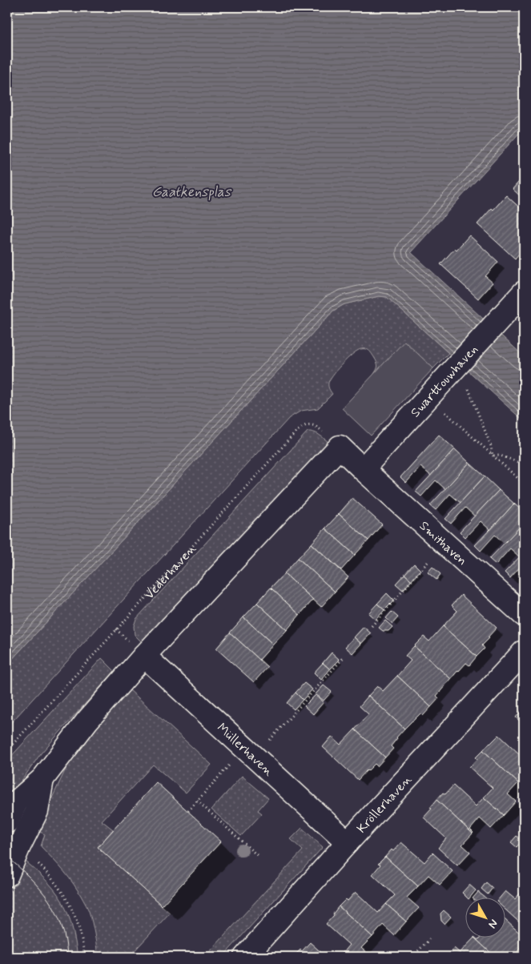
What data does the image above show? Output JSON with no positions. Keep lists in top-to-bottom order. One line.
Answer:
{"streets":{"street":["Swarttouwhaven","Smithaven","Müllerhaven","Kröllerhaven"],"path":["Vederhaven"]},"crossings":[["Swarttouwhaven","Smithaven"],["Müllerhaven","Kröllerhaven"]],"water":["Gaatkensplas"],"north":"bottom right"}
